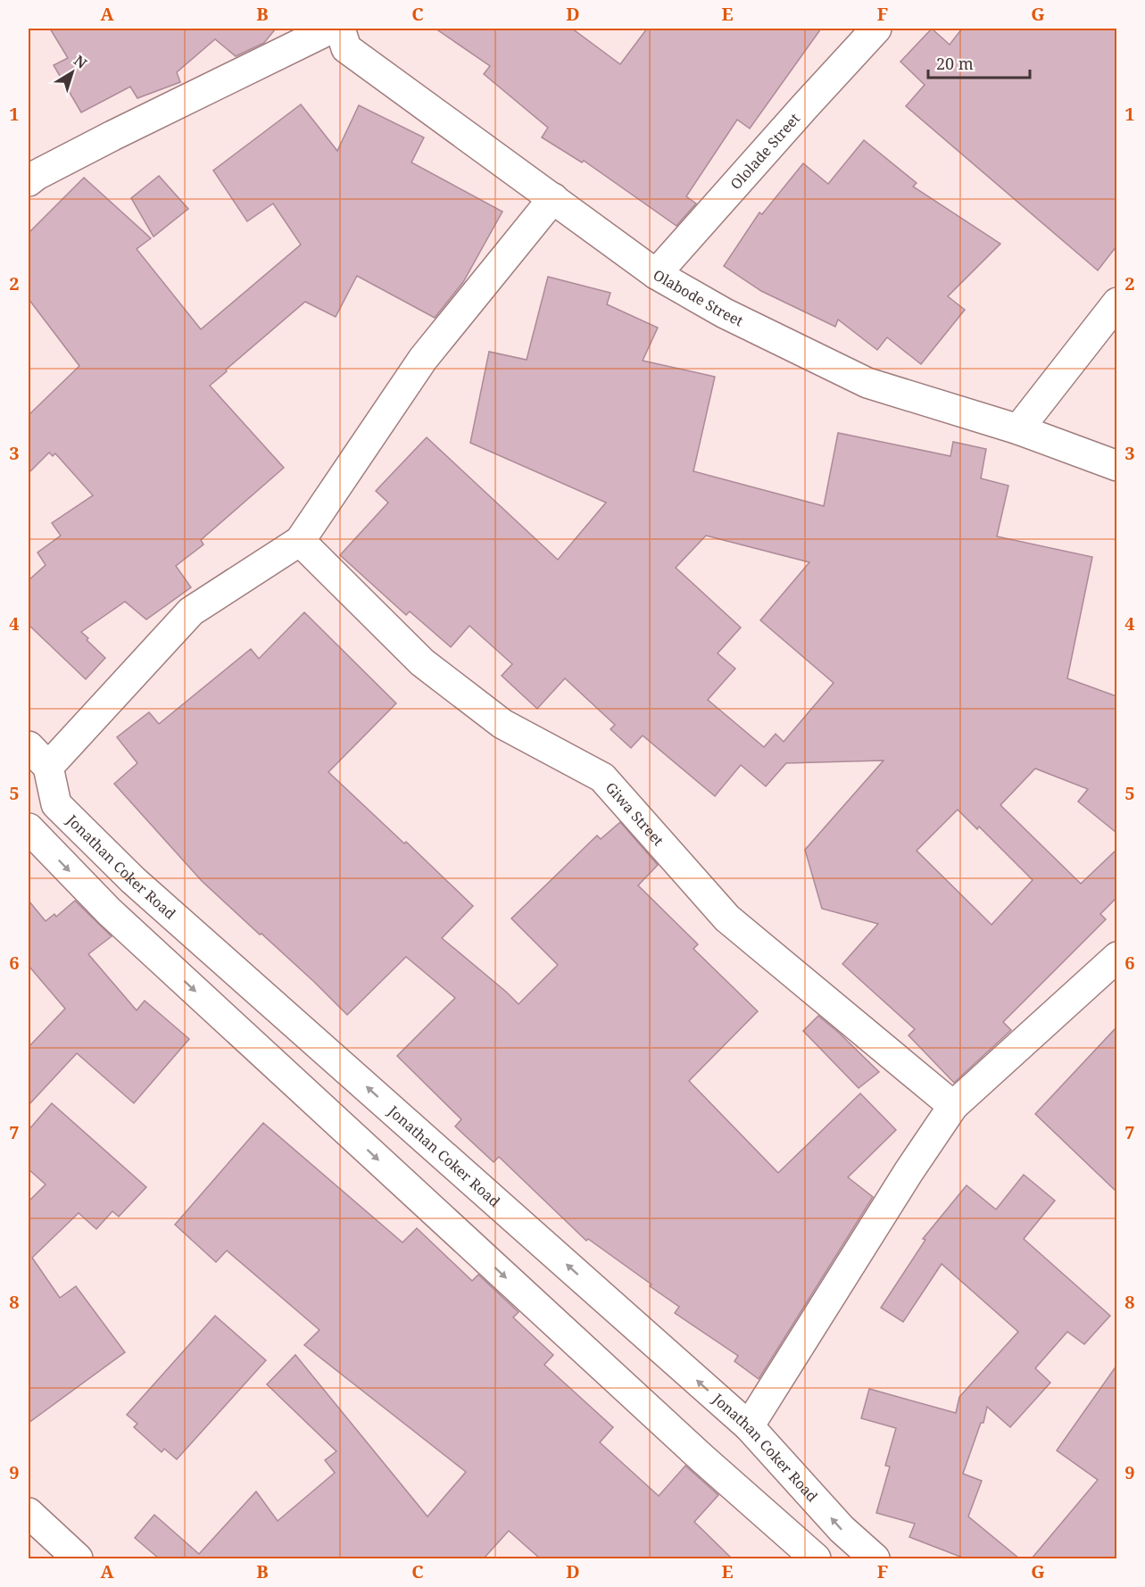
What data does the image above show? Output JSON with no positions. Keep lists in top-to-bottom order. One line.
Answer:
{"streets":{"street":["Ololade Street","Olabode Street","Giwa Street","Jonathan Coker Road"]},"crossings":[["Ololade Street","Olabode Street"]],"scale_bar":"20 m","north":"top right","grid":{"columns":["A","B","C","D","E","F","G"],"rows":["1","2","3","4","5","6","7","8","9"]}}
